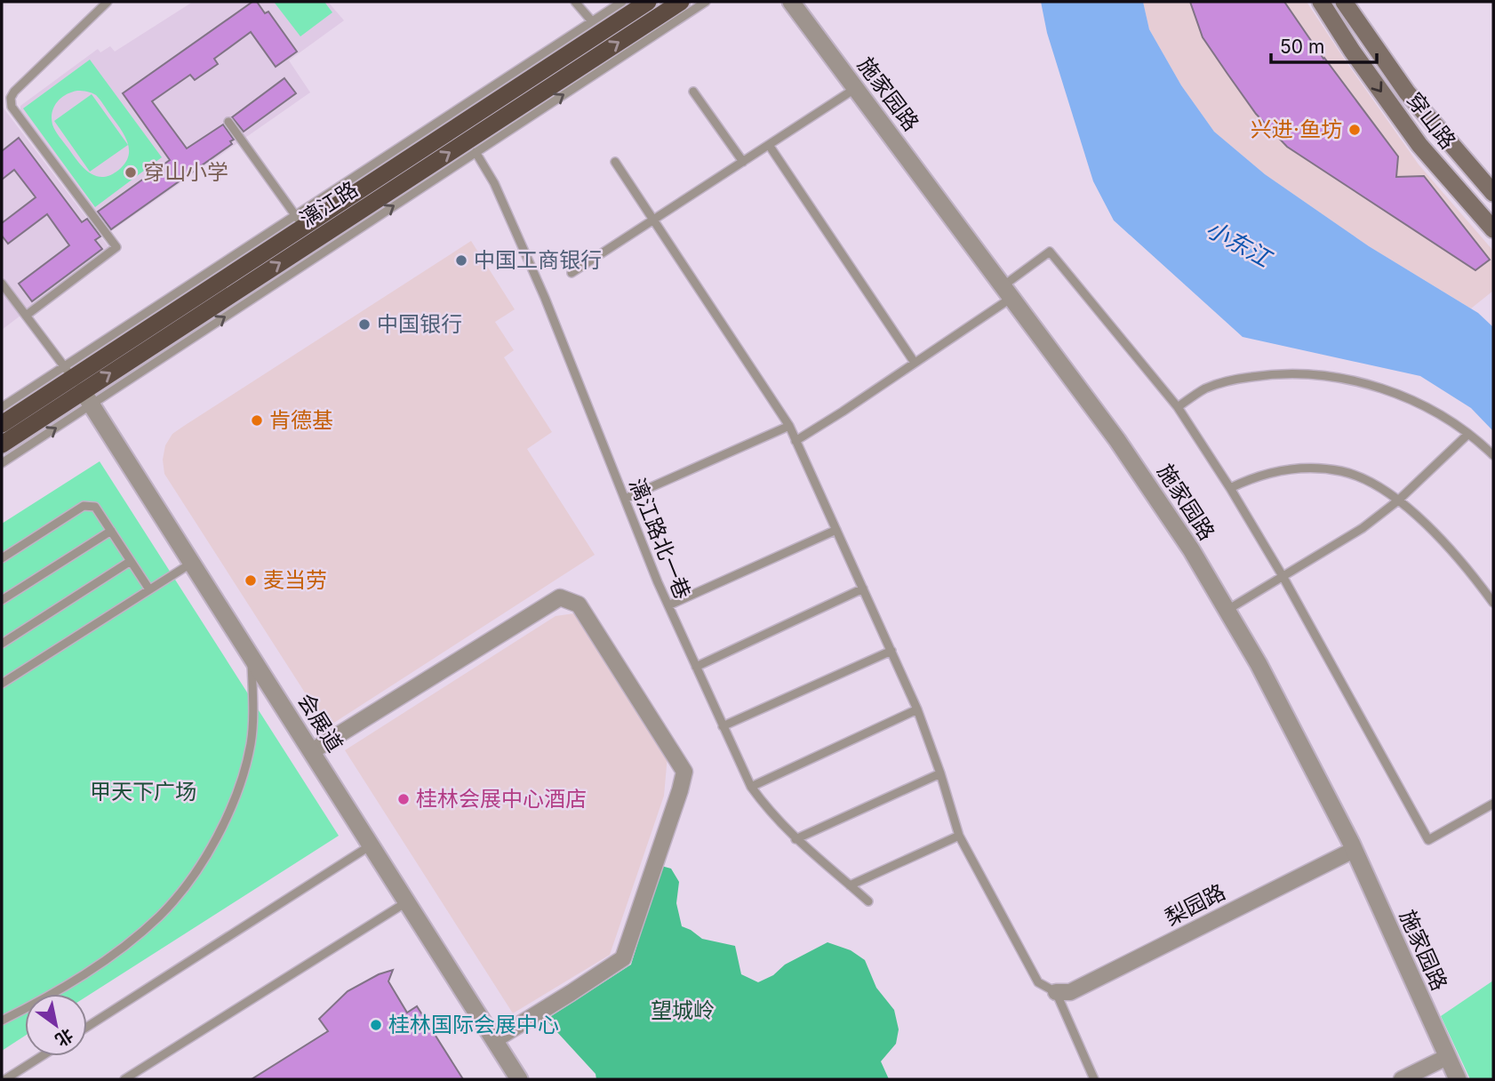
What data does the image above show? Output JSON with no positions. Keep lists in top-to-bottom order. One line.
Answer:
{"streets":{"highway":["漓江路"],"main road":["穿山路"],"street":["施家园路","会展道","梨园路"],"lane":["漓江路北一巷"]},"crossings":[["施家园路","梨园路"],["漓江路","会展道"]],"water":["小东江"],"parks":["甲天下广场","望城岭"],"places":["兴进·鱼坊","穿山小学","中国工商银行","中国银行","肯德基","麦当劳","桂林会展中心酒店","桂林国际会展中心"],"scale_bar":"50 m","north":"bottom right"}
